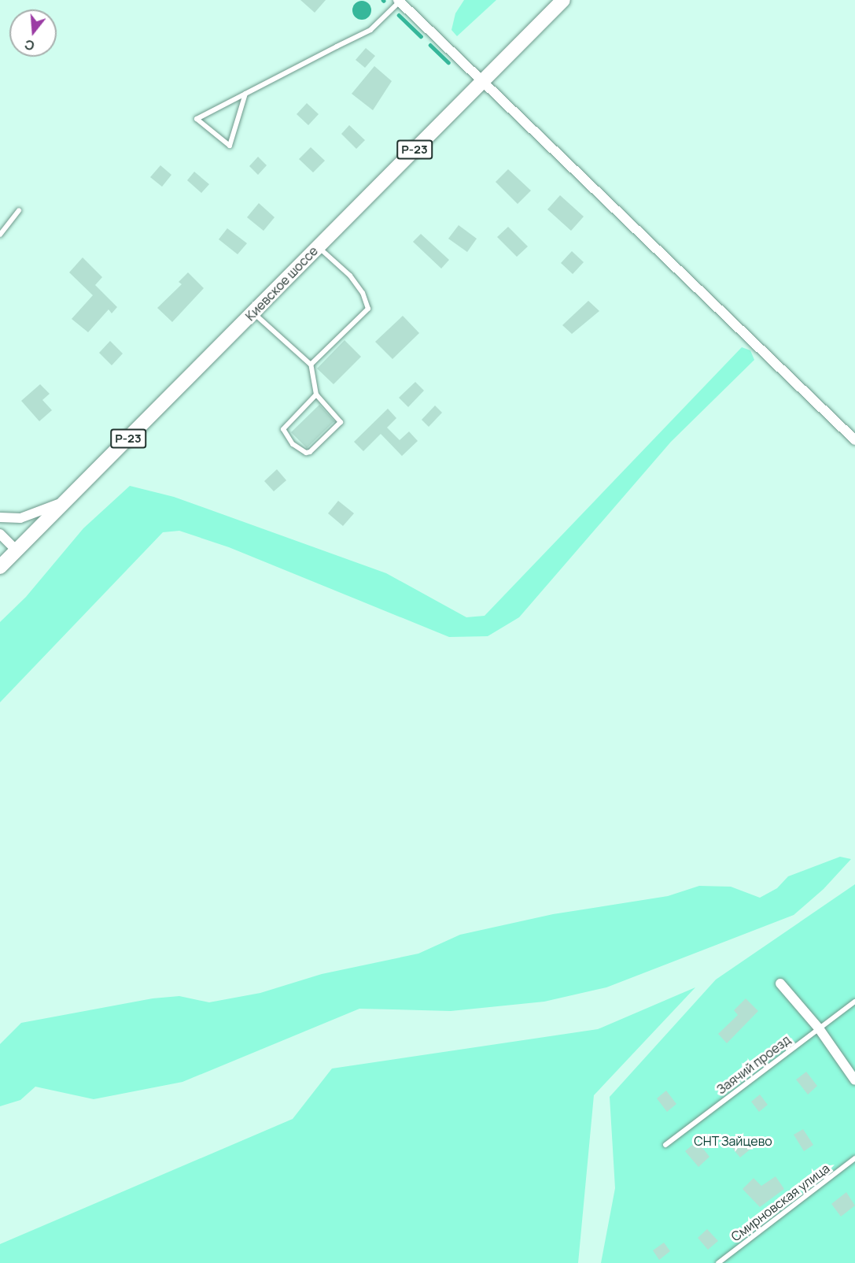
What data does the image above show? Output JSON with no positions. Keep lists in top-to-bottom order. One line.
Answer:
{"streets":{"main road":["Р-23","Киевское шоссе"],"lane":["Заячий проезд","Смирновская улица"]},"parks":["СНТ Зайцево"],"north":"bottom"}
